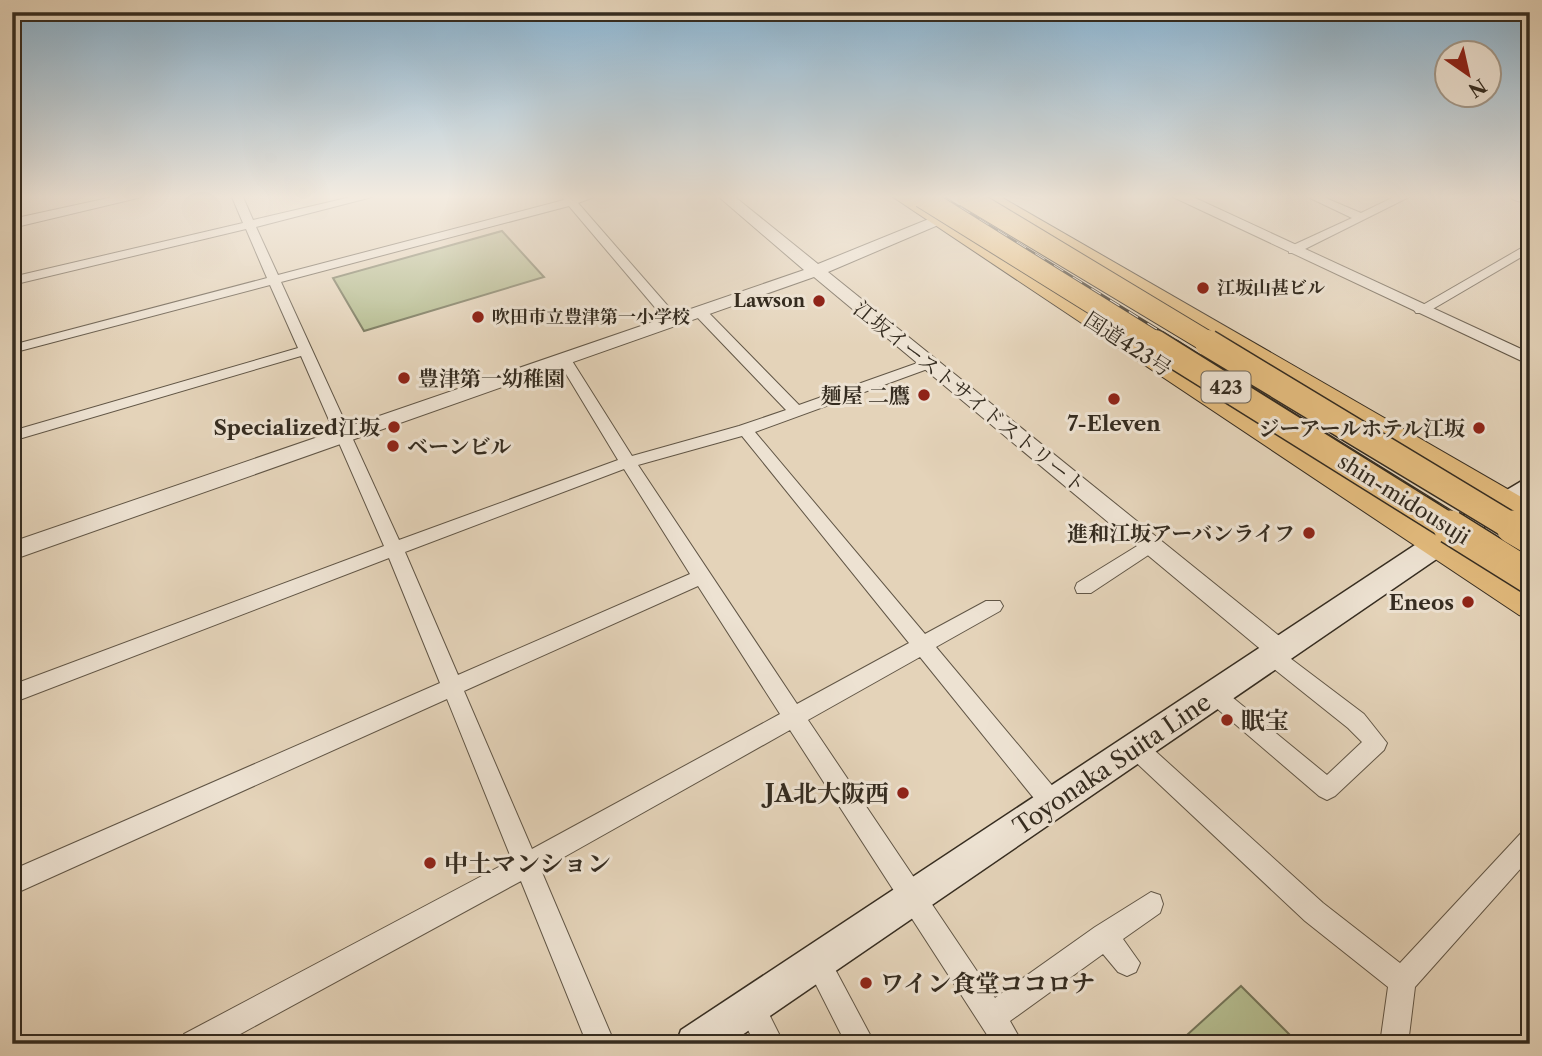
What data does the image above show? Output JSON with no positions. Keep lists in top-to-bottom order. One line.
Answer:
{"streets":{"highway":["国道423号","423","shin-midousuji"],"main road":["Toyonaka Suita Line"],"street":["江坂イーストサイドストリート"]},"crossings":[["国道423号","Toyonaka Suita Line"],["423","Toyonaka Suita Line"],["江坂イーストサイドストリート","Toyonaka Suita Line"]],"places":["江坂山甚ビル","Lawson","吹田市立豊津第一小学校","豊津第一幼稚園","麺屋 二鷹","7-Eleven","Specialized江坂","ジーアールホテル江坂","ベーンビル","進和江坂アーバンライフ","Eneos","眠宝","JA北大阪西","中土マンション","ワイン食堂ココロナ"],"north":"bottom right"}
